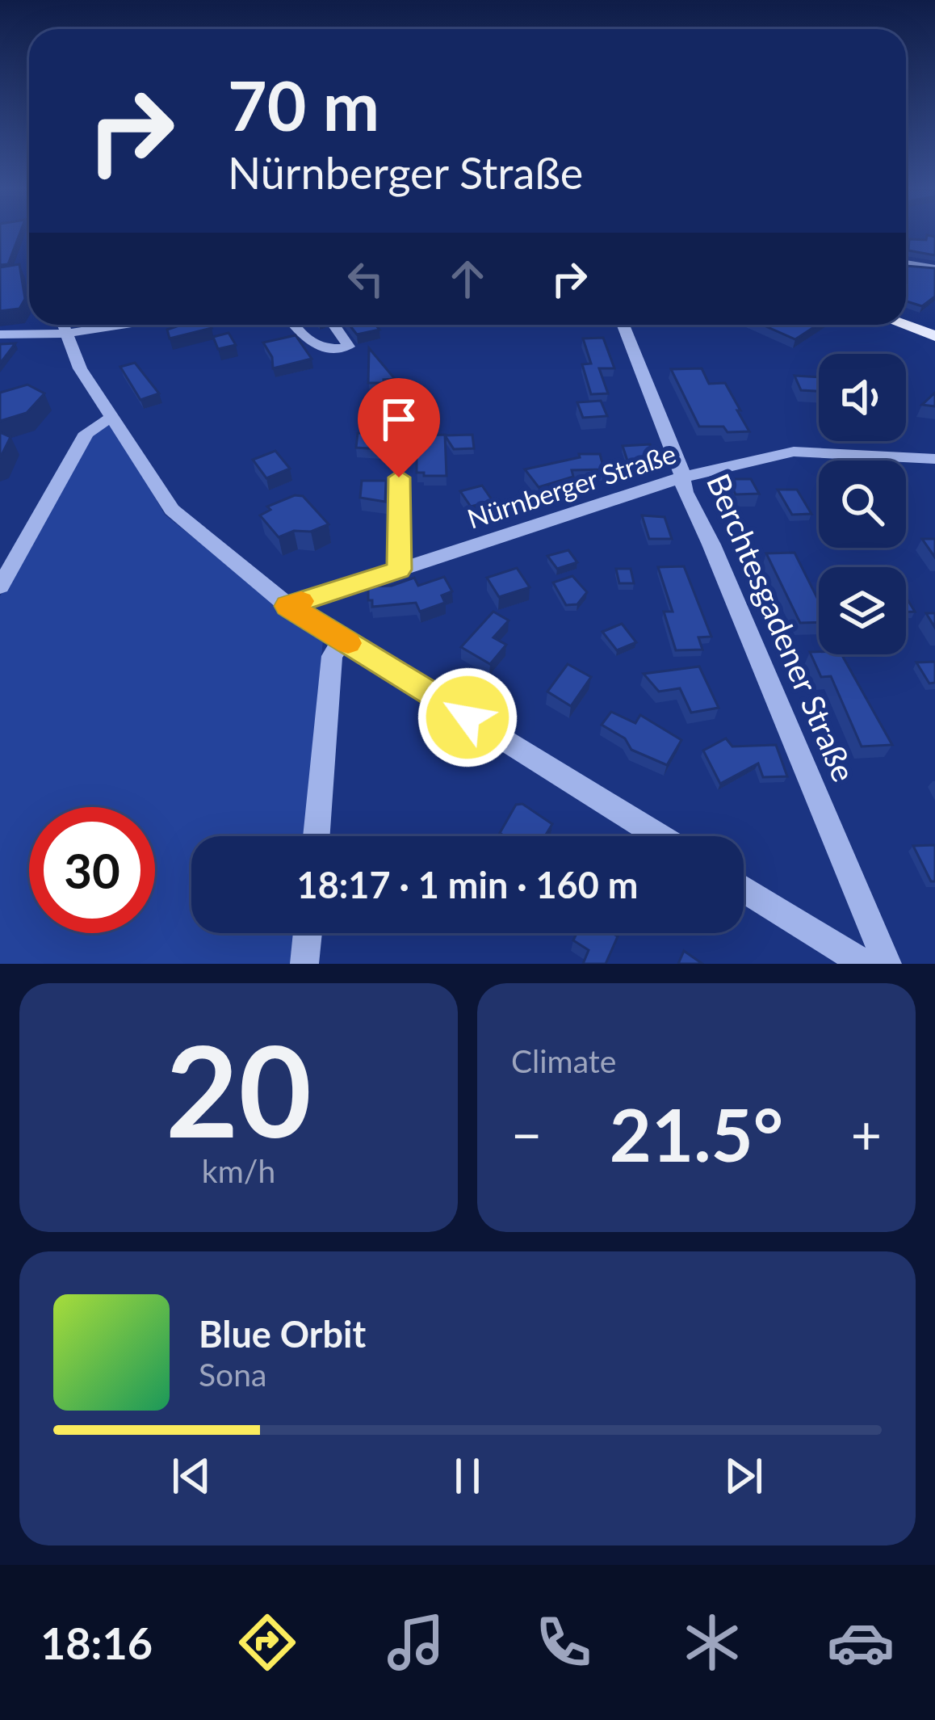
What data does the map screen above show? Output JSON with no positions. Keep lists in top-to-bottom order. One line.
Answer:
{"streets":{"street":["Nürnberger Straße","Berchtesgadener Straße"]},"crossings":[["Nürnberger Straße","Berchtesgadener Straße"]],"page":{"turn":["70 m","Nürnberger Straße"],"limit":"30","trip":"18:17 · 1 min · 160 m","tile":[["20","km/h"],"Climate"],"heat":["−","21.5°","+"],"song":["Blue Orbit","Sona"],"tabs":"18:16"}}
